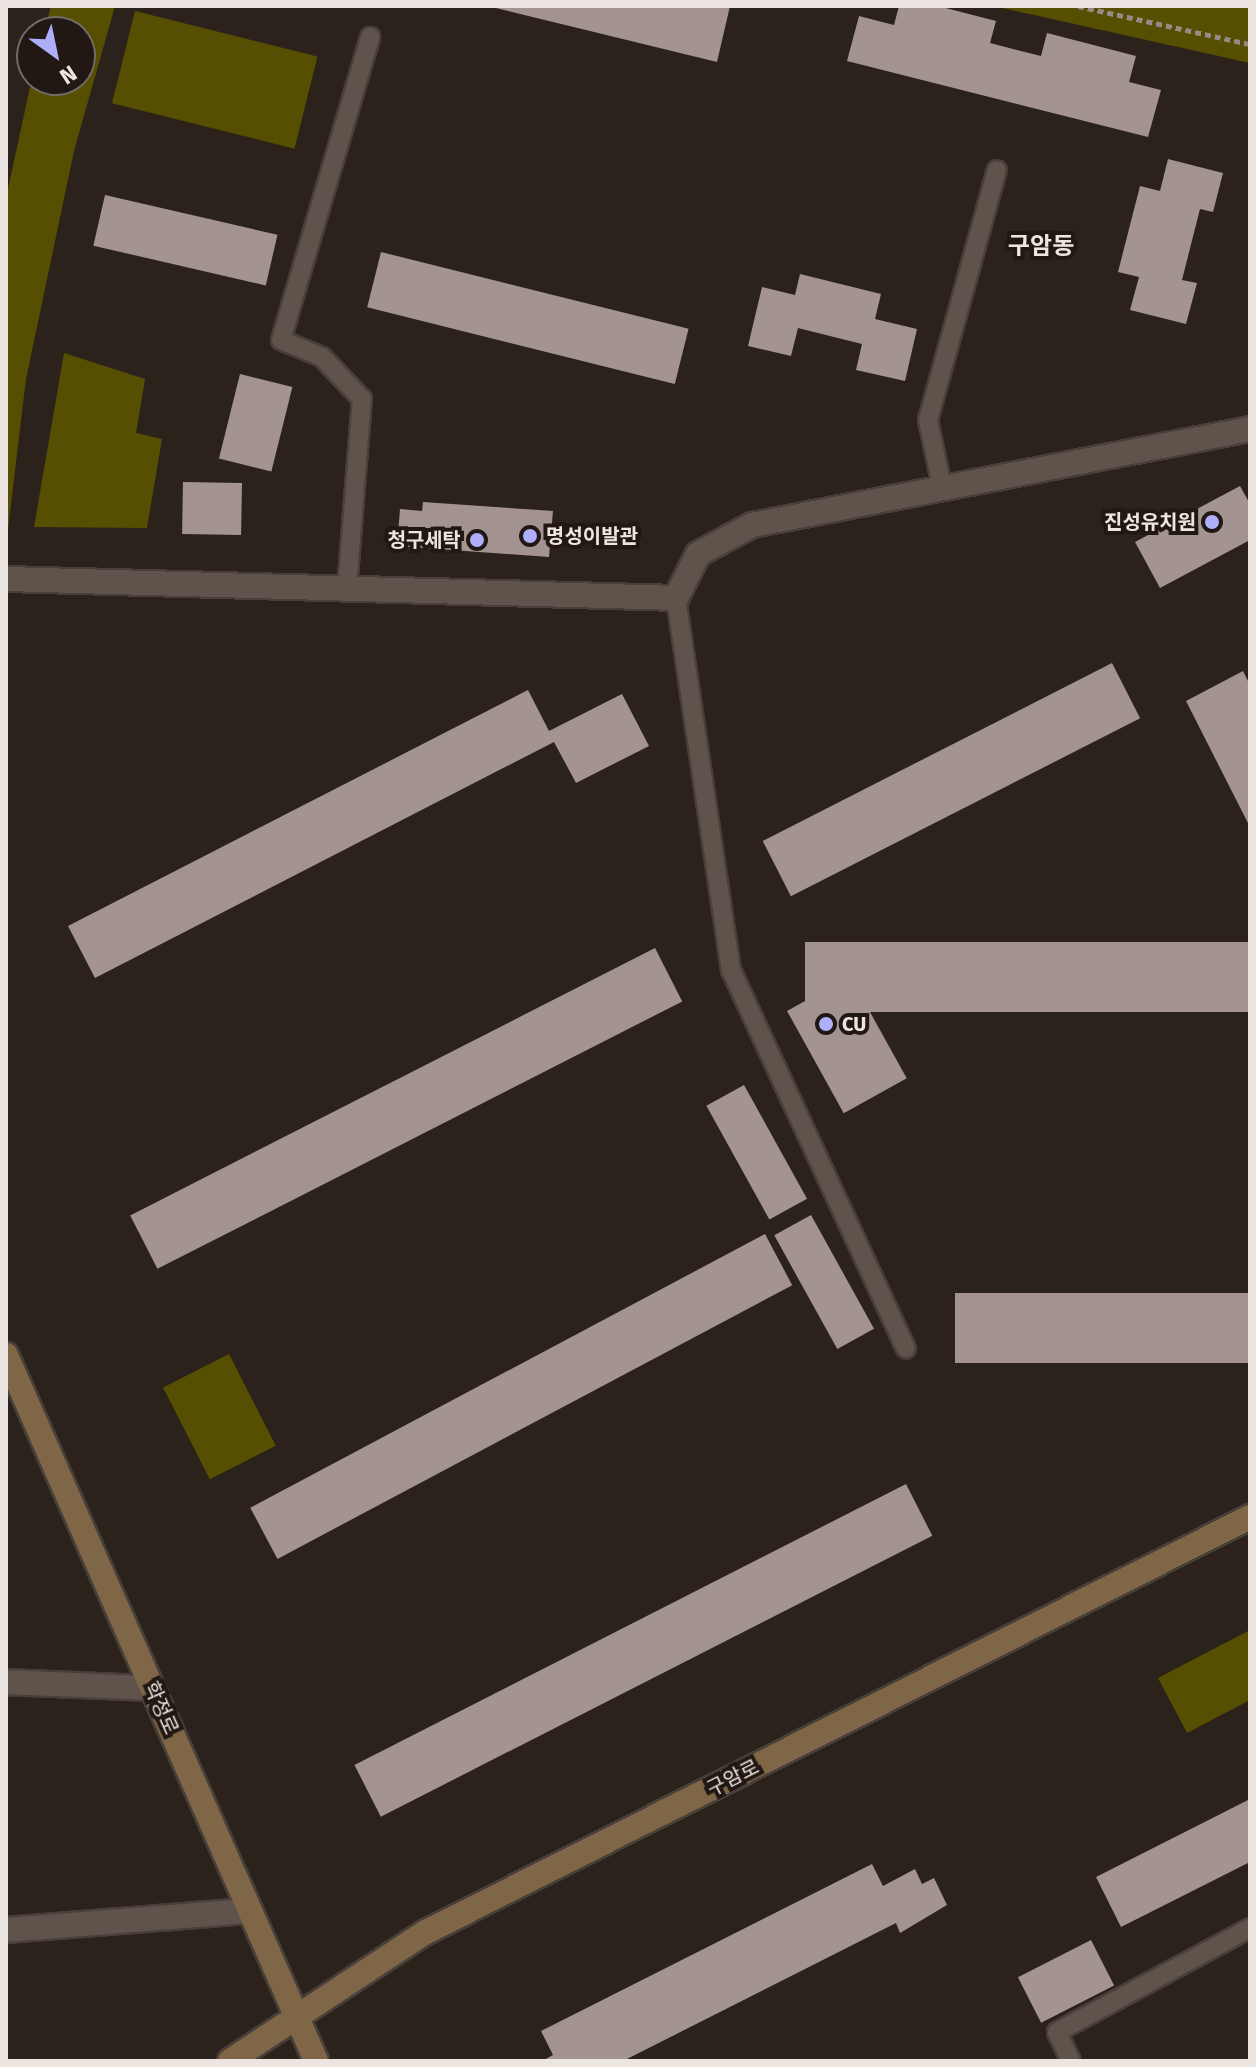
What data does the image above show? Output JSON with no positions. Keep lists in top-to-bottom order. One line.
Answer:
{"streets":{"main road":["학정로","구암로"]},"crossings":[["학정로","구암로"]],"districts":["구암동"],"places":["진성유치원","명성이발관","청구세탁","CU"],"north":"bottom right"}
